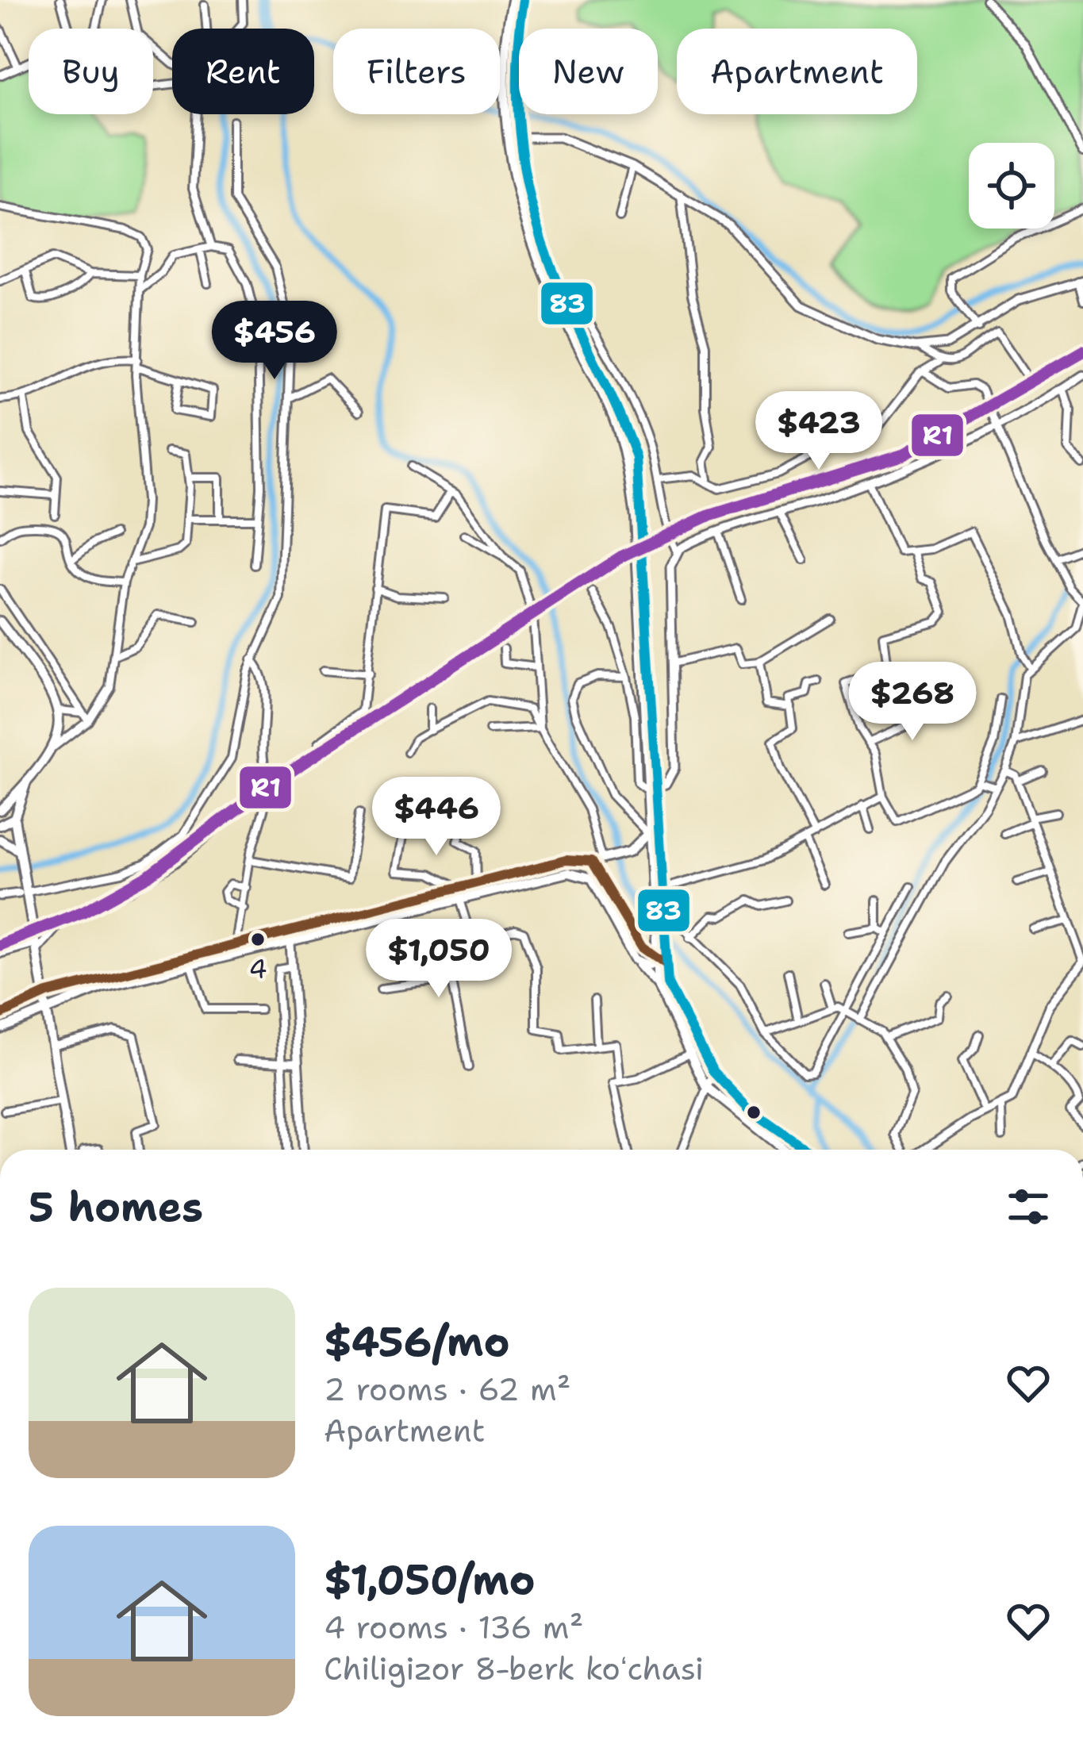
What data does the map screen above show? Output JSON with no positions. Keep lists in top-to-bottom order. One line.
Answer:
{"places":["4"],"lines":["transit line 83","transit line R1"],"page":{"chip":["Buy","Rent","Filters","New","Apartment"],"price":["$456","$423","$268","$446","$1,050"],"heading":"5 homes","list":[{"name":"$456/mo","note":"2 rooms · 62 m² · Apartment"},{"name":"$1,050/mo","note":"4 rooms · 136 m² · Chiligizor 8-berk koʻchasi"}]}}
